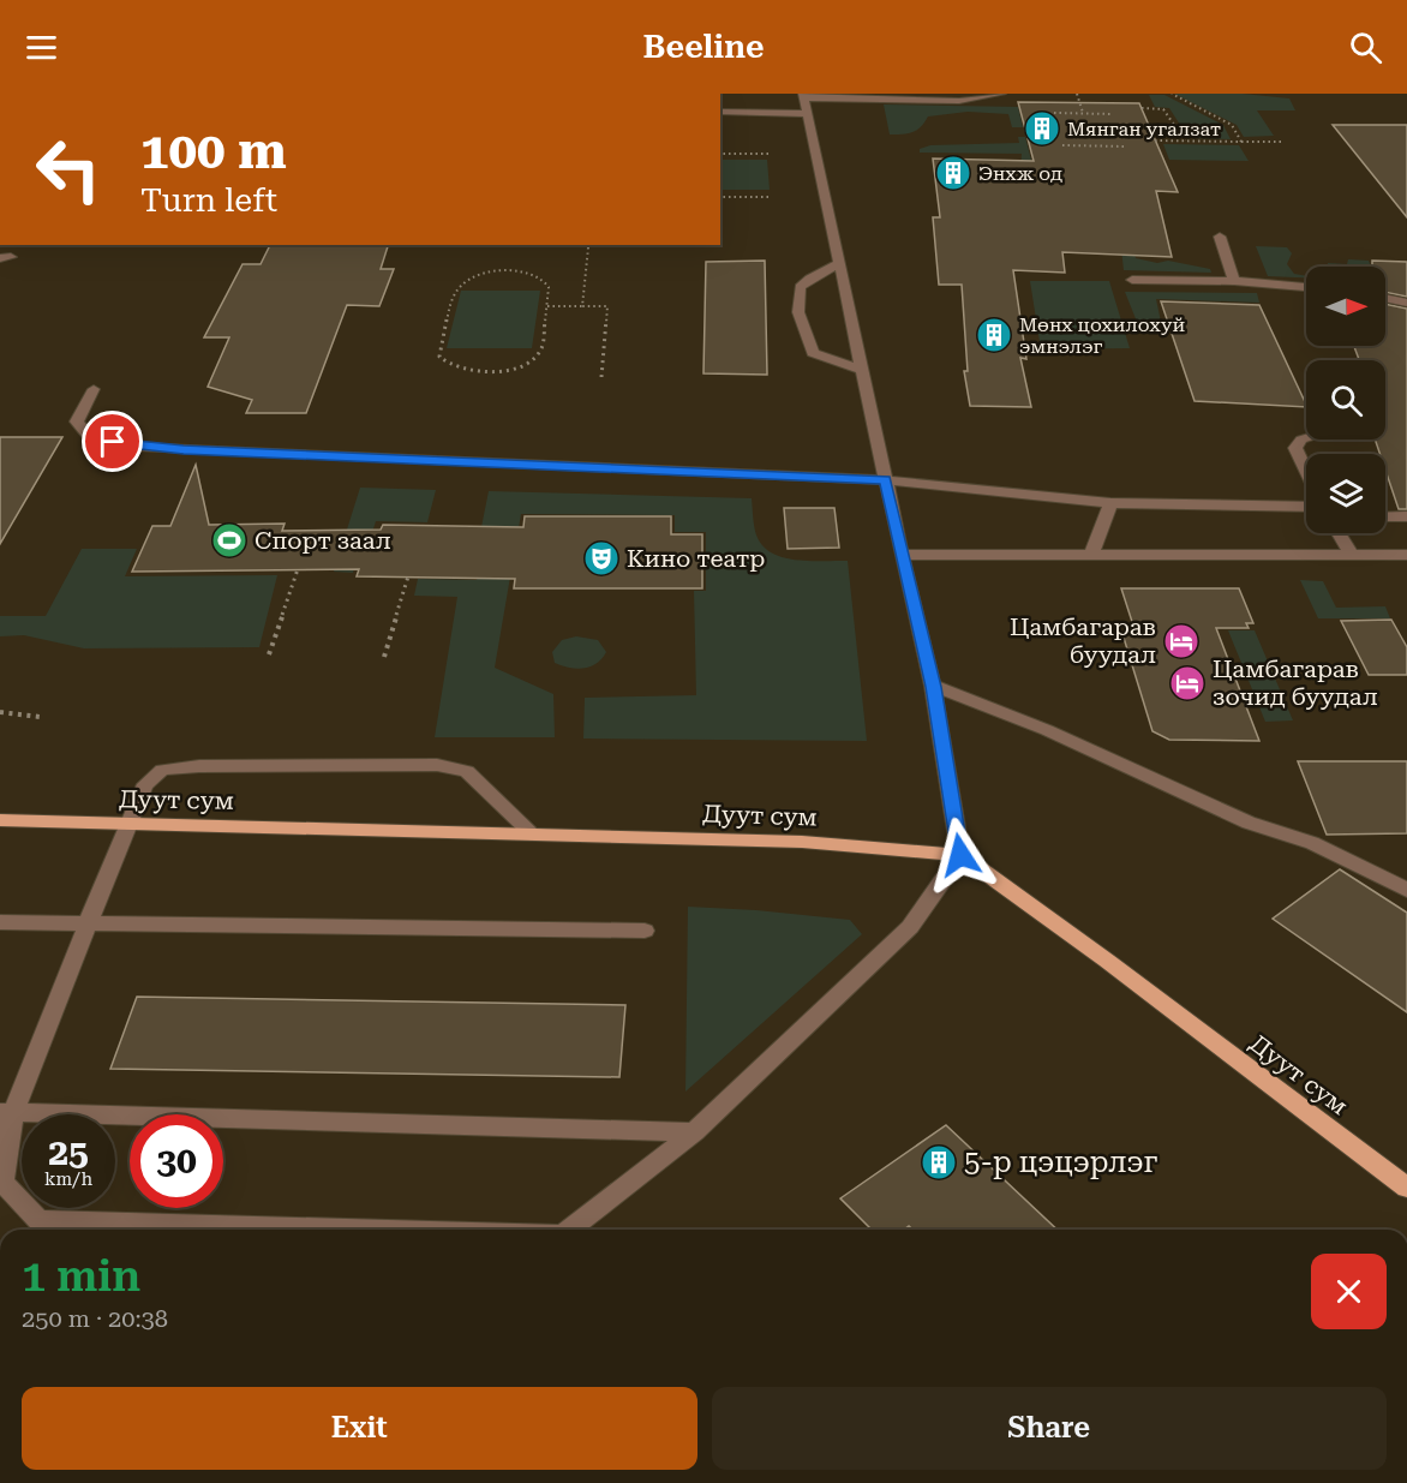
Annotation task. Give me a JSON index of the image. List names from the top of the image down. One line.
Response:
{"streets":{"main road":["Дуут сум"]},"places":{"building":["Мянган угалзат","Энхж од","Мөнх цохилохуй эмнэлэг","5-р цэцэрлэг"],"sports":["Спорт заал"],"theatre":["Кино театр"],"hotel":["Цамбагарав буудал","Цамбагарав зочид буудал"]},"north":"right","page":{"header":"Beeline","turn":["100 m","Turn left"],"speed":"25 km/h","limit":"30","heading":["1 min","250 m · 20:38"],"buttons":["Exit","Share"]}}
